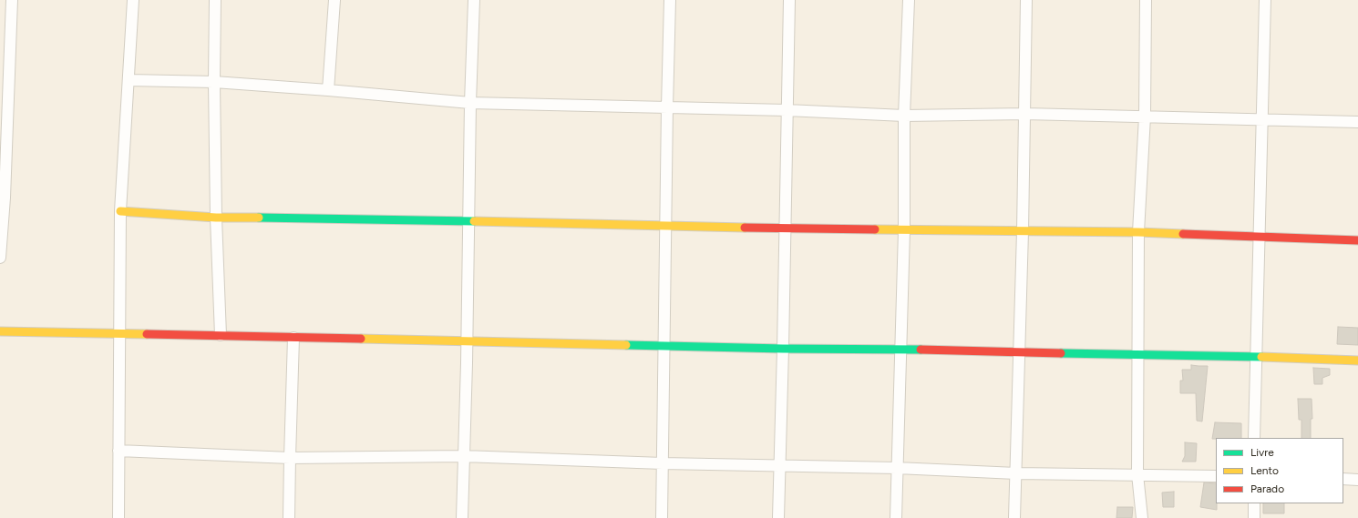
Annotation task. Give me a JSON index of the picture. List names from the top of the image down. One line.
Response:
{"legend":["Livre","Lento","Parado"]}
